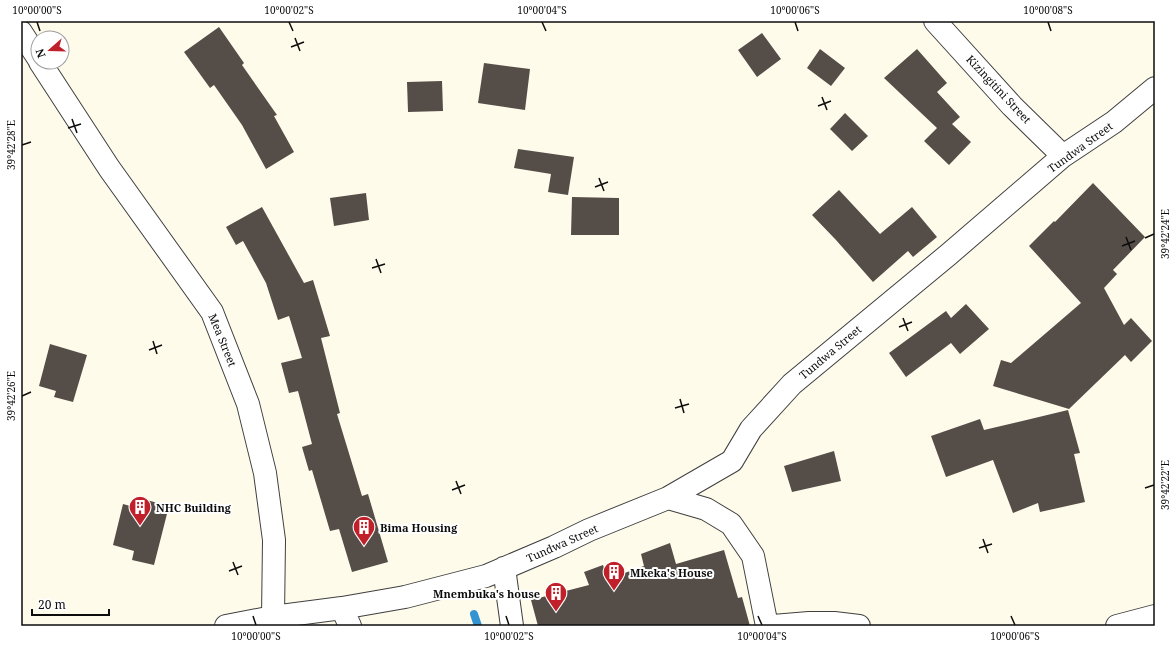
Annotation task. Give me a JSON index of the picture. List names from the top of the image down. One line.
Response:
{"streets":{"street":["Kizingitini Street","Tundwa Street","Mea Street"]},"crossings":[["Kizingitini Street","Tundwa Street"],["Tundwa Street","Mea Street"]],"places":{"building":["NHC Building","Bima Housing","Mkeka's House","Mnembuka's house"]},"scale_bar":"20 m","north":"left","coordinates":["10°00'00\"S","10°00'02\"S","10°00'04\"S","10°00'06\"S","10°00'08\"S","39°42'28\"E","39°42'24\"E","39°42'26\"E","39°42'22\"E"]}
